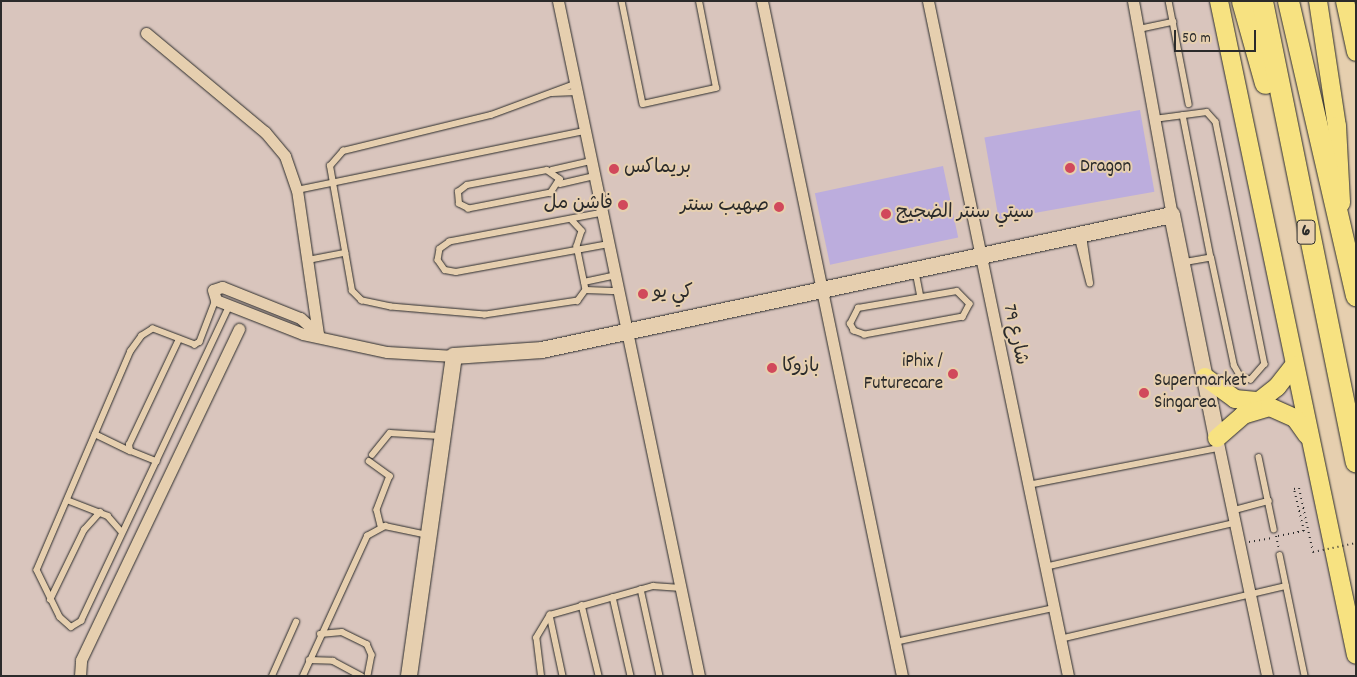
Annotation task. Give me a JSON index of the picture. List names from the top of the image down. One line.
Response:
{"streets":{"highway":["6"],"street":["شارع 79"]},"places":["Dragon","بريماكس","فاشن مل","صهيب سنتر","سيتي سنتر الضجيج","كي يو","بازوكا","iPhix / Futurecare","Supermarket Singarea"],"scale_bar":"50 m"}
